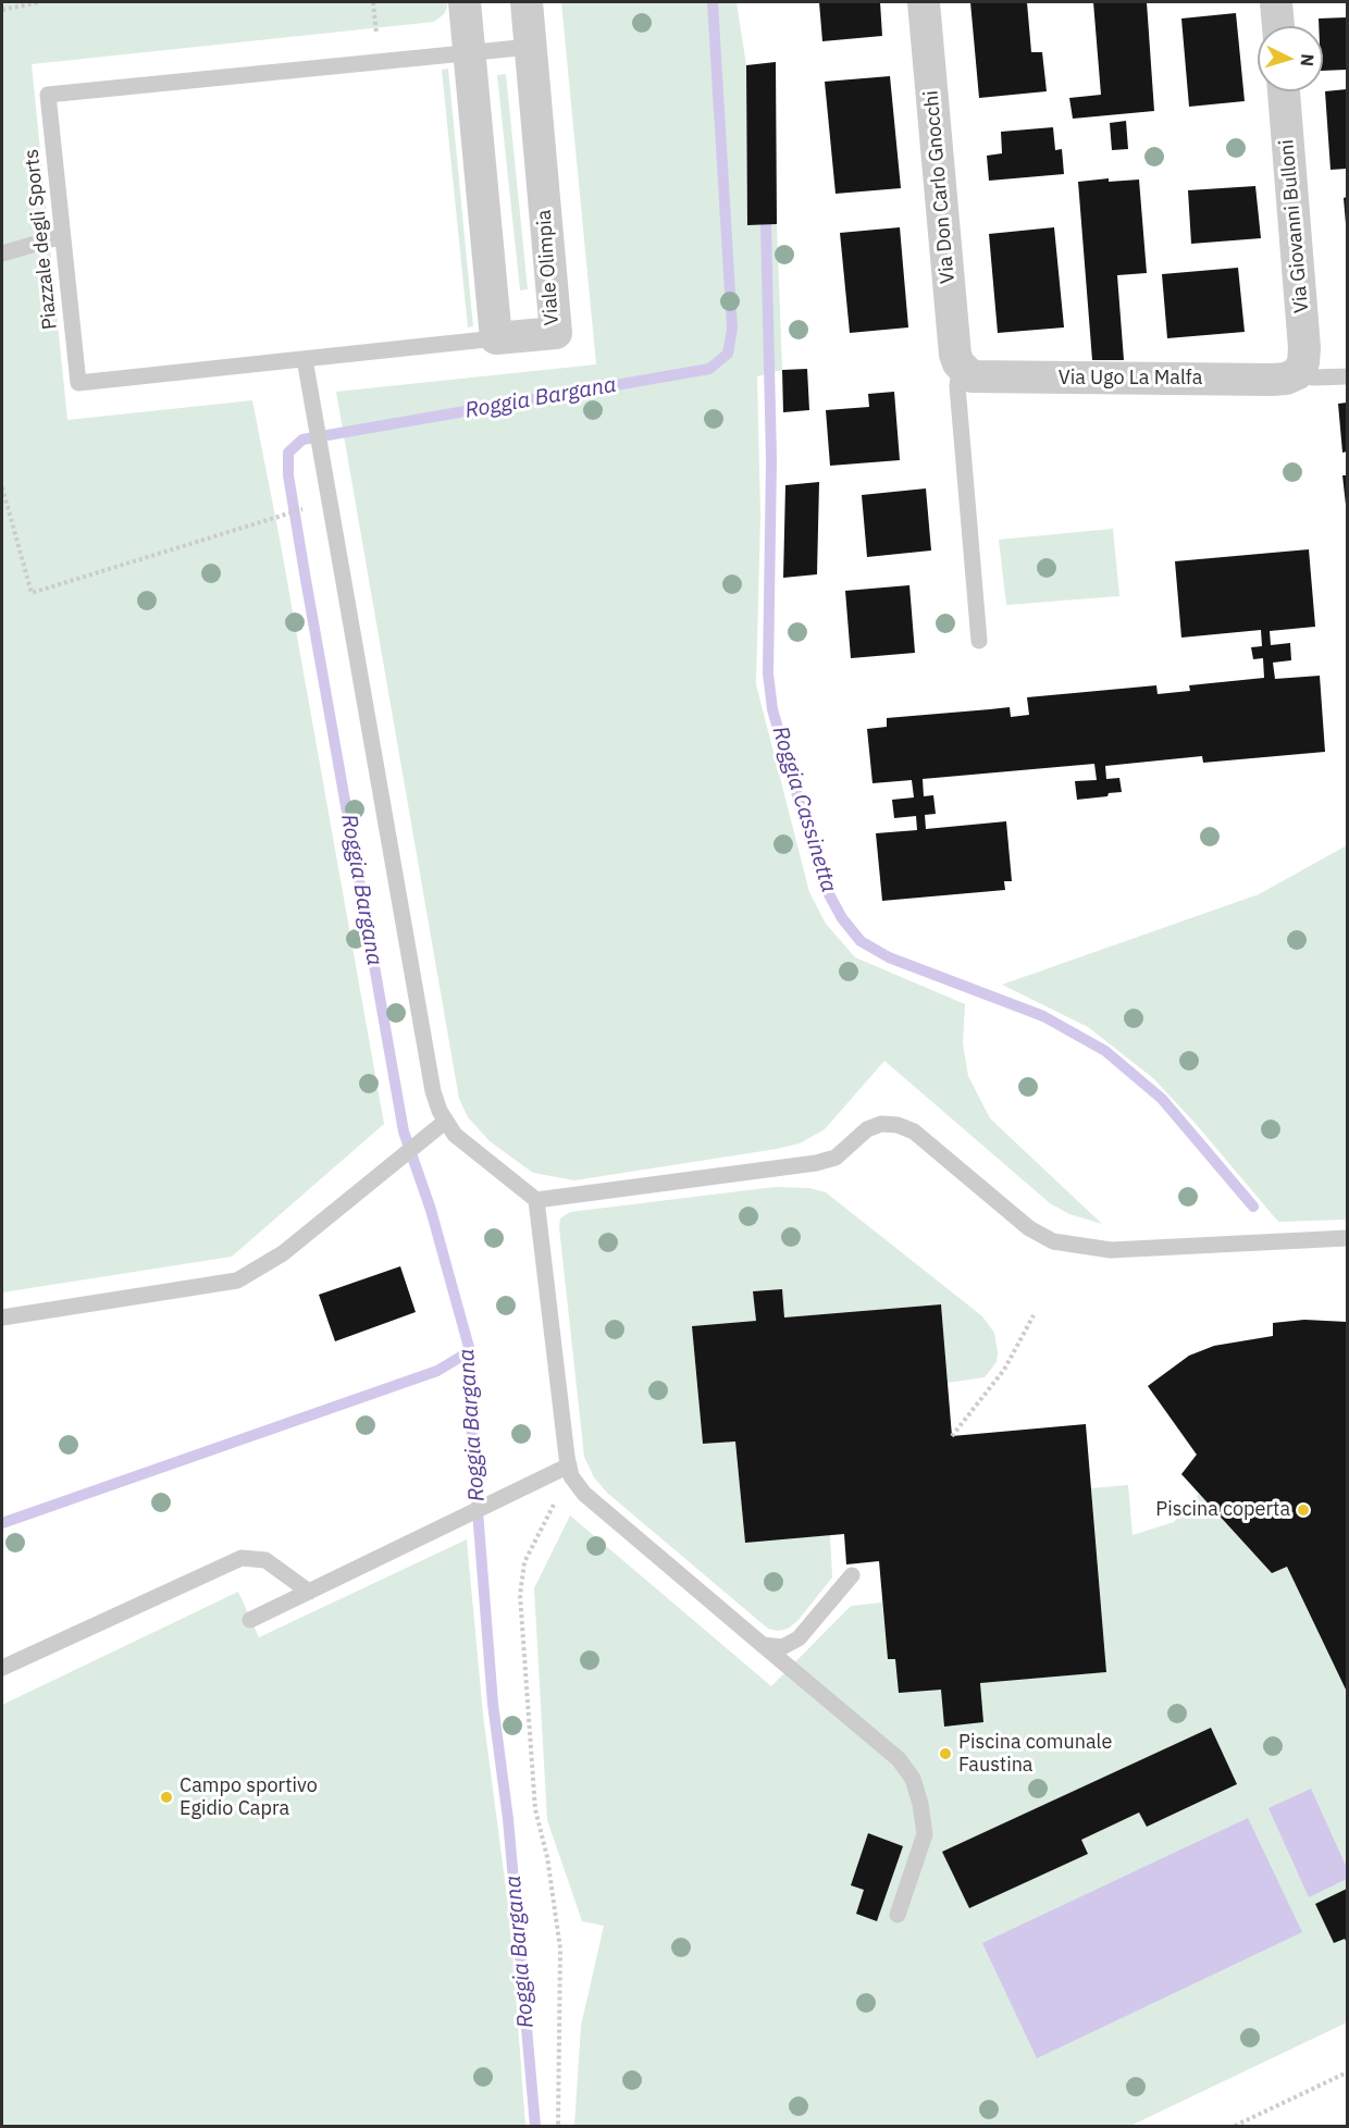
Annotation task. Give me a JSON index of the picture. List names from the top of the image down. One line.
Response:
{"streets":{"street":["Via Don Carlo Gnocchi","Via Giovanni Bulloni","Viale Olimpia","Via Ugo La Malfa"],"lane":["Piazzale degli Sports"]},"crossings":[["Via Don Carlo Gnocchi","Via Ugo La Malfa"],["Via Giovanni Bulloni","Via Ugo La Malfa"],["Piazzale degli Sports","Viale Olimpia"]],"water":["Roggia Bargana","Roggia Cassinetta"],"places":["Piscina coperta","Piscina comunale Faustina","Campo sportivo Egidio Capra"],"north":"right"}
